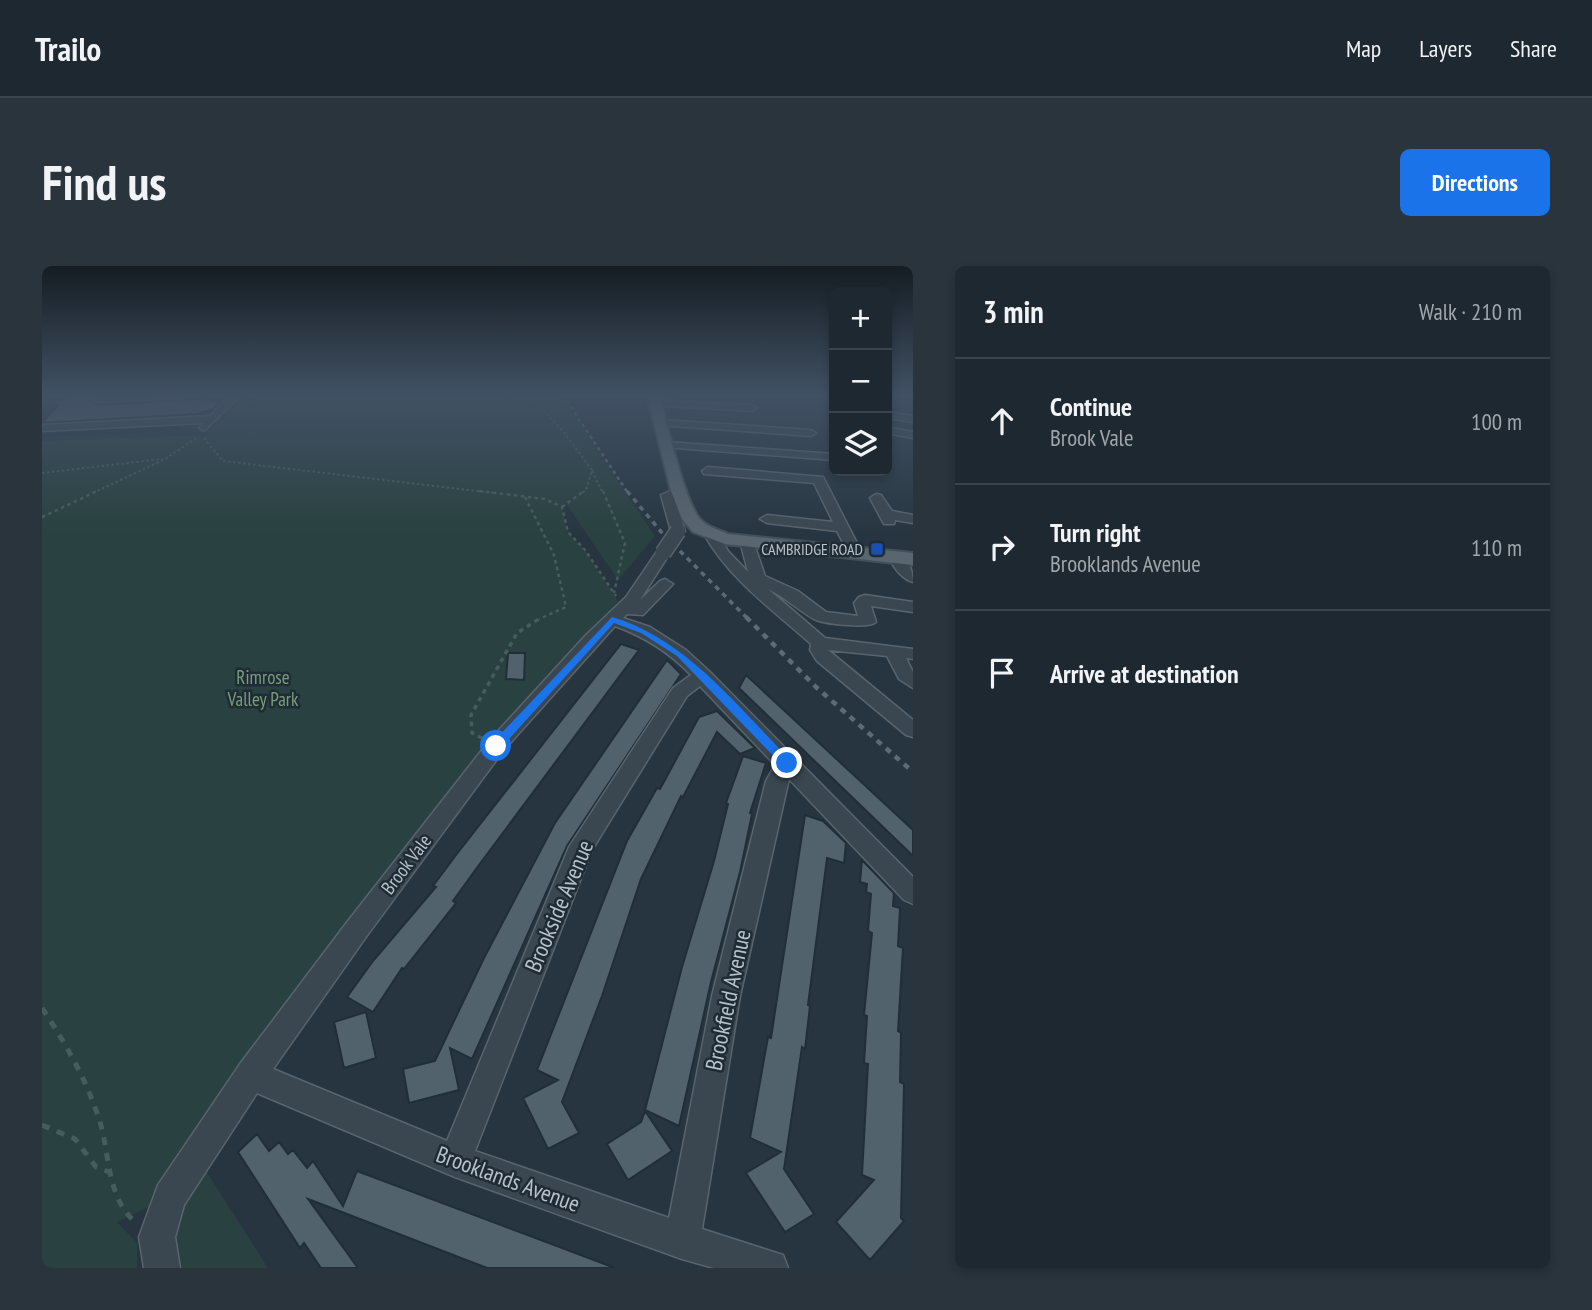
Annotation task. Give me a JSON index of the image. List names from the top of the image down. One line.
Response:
{"streets":{"street":["Brook Vale","Brookside Avenue","Brookfield Avenue","Brooklands Avenue"]},"crossings":[["Brook Vale","Brooklands Avenue"],["Brookside Avenue","Brooklands Avenue"],["Brookfield Avenue","Brooklands Avenue"]],"parks":["Rimrose Valley Park"],"places":{"transit":["CAMBRIDGE ROAD"]},"page":{"header":"Trailo","nav":["Map","Layers","Share"],"buttons":"Directions","title":"Find us","heading":["3 min","Walk · 210 m"],"map_buttons":["+","−"],"list":[["Continue","Brook Vale","100 m"],["Turn right","Brooklands Avenue","110 m"],"Arrive at destination"]}}
